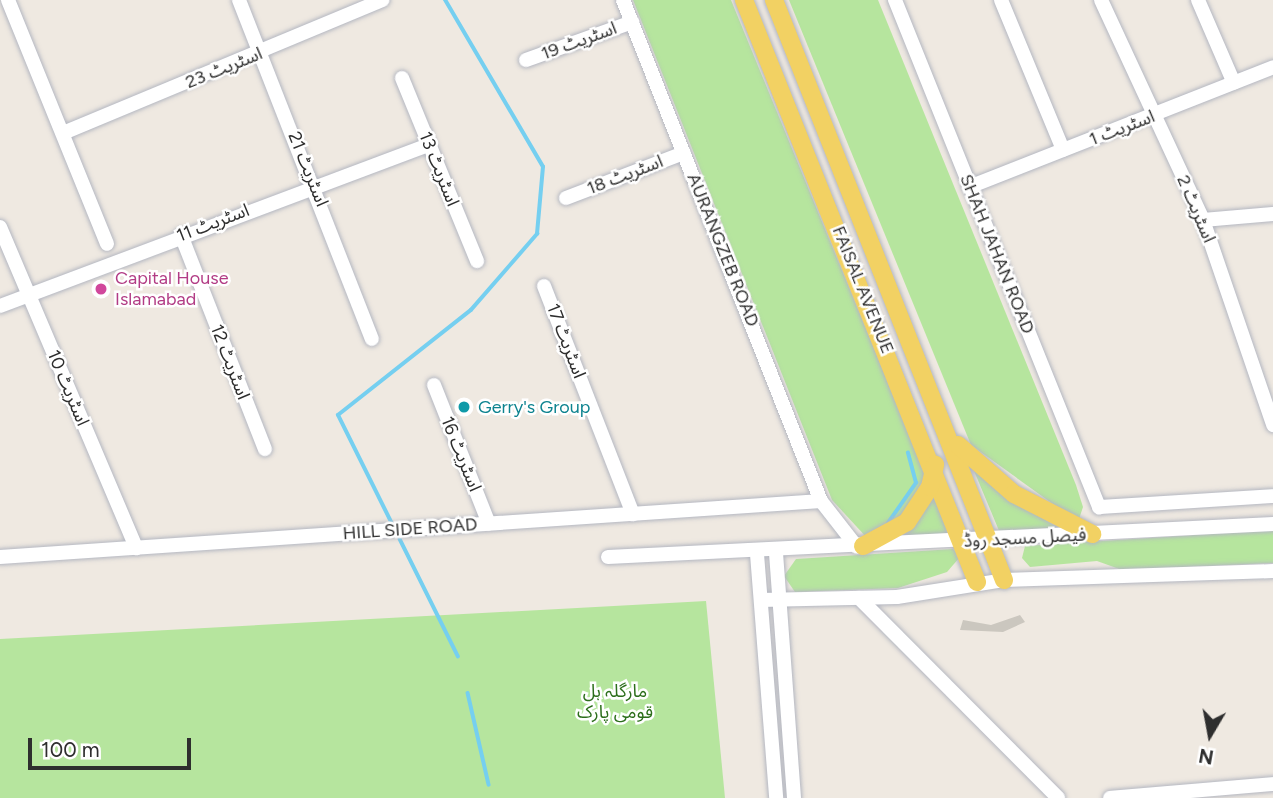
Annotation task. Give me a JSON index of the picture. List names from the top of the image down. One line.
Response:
{"streets":{"main road":["FAISAL AVENUE"],"street":["اسٹریٹ 19","اسٹریٹ 23","اسٹریٹ 1","اسٹریٹ 21","اسٹریٹ 13","اسٹریٹ 18","اسٹریٹ 2","اسٹریٹ 11","AURANGZEB ROAD","SHAH JAHAN ROAD","اسٹریٹ 17","اسٹریٹ 12","اسٹریٹ 10","اسٹریٹ 16","HILL SIDE ROAD","فیصل مسجد روڈ"]},"crossings":[["اسٹریٹ 19","AURANGZEB ROAD"],["اسٹریٹ 23","اسٹریٹ 21"],["اسٹریٹ 1","اسٹریٹ 2"],["اسٹریٹ 1","SHAH JAHAN ROAD"],["اسٹریٹ 21","اسٹریٹ 11"],["اسٹریٹ 13","اسٹریٹ 11"],["اسٹریٹ 18","AURANGZEB ROAD"],["اسٹریٹ 11","اسٹریٹ 12"],["اسٹریٹ 11","اسٹریٹ 10"],["AURANGZEB ROAD","HILL SIDE ROAD"],["AURANGZEB ROAD","فیصل مسجد روڈ"],["FAISAL AVENUE","فیصل مسجد روڈ"],["اسٹریٹ 17","HILL SIDE ROAD"],["اسٹریٹ 10","HILL SIDE ROAD"],["اسٹریٹ 16","HILL SIDE ROAD"]],"parks":["مارگلہ ہل قومی پارک"],"places":["Capital House Islamabad","Gerry's Group"],"scale_bar":"100 m","north":"bottom"}
